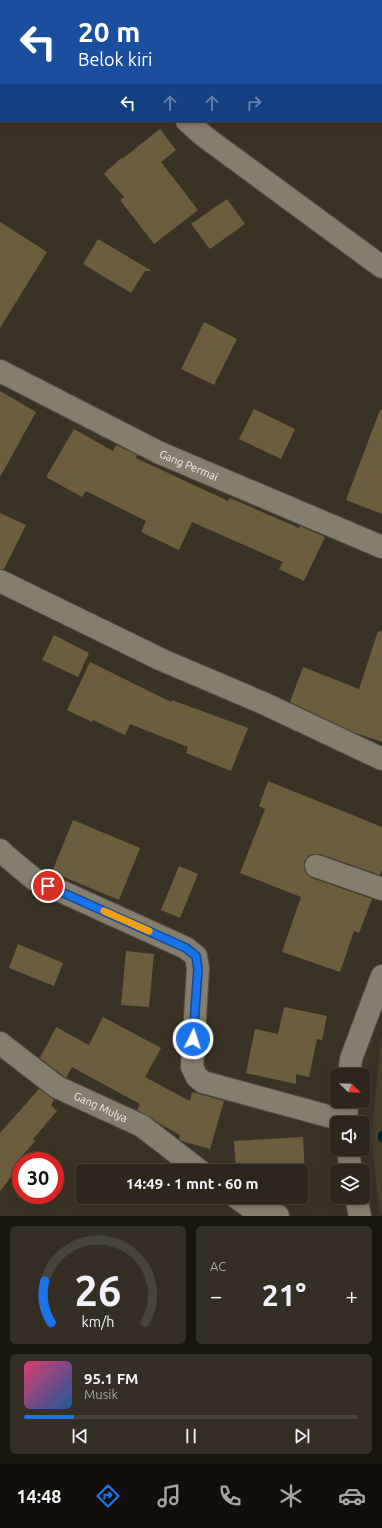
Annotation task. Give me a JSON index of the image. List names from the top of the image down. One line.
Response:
{"streets":{"street":["Gang Permai","Gang Mulya"]},"north":"bottom right","page":{"turn":["20 m","Belok kiri"],"limit":"30","trip":"14:49 · 1 mnt · 60 m","tile":"AC","heat":["−","21°","+"],"song":["95.1 FM","Musik"],"tabs":"14:48","gauge":["26","km/h"]}}
